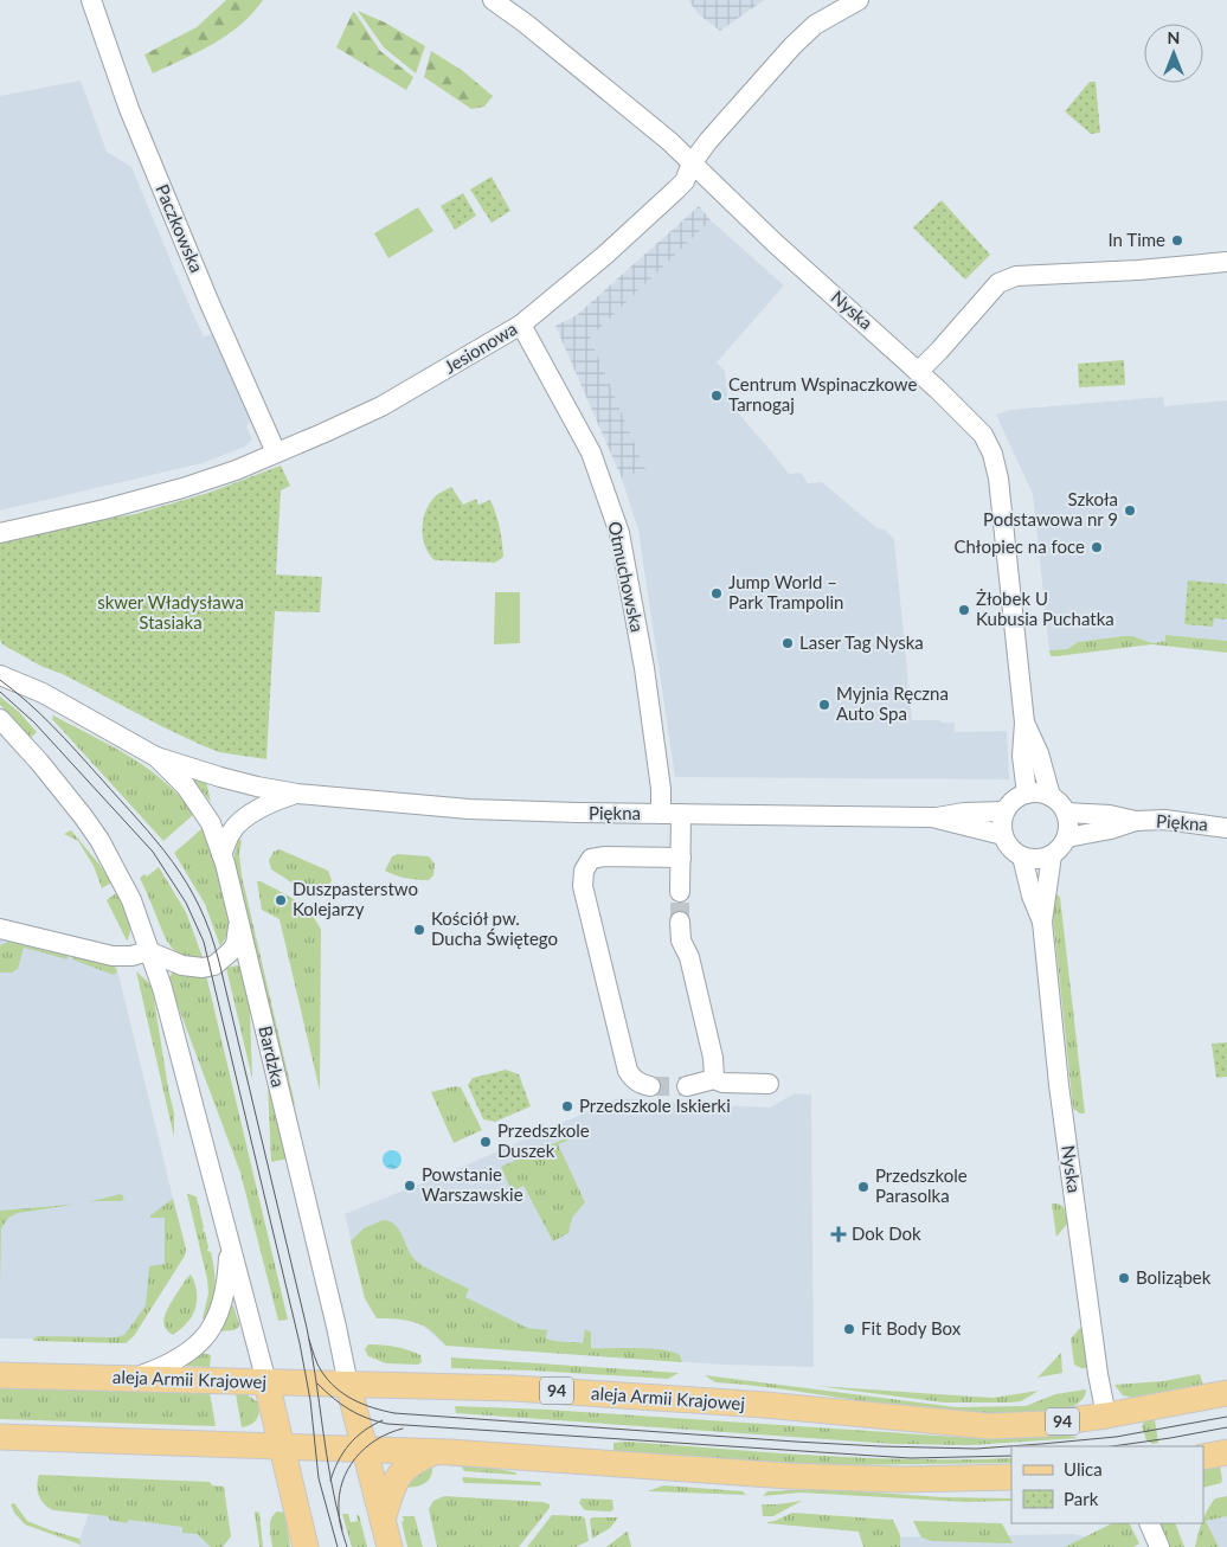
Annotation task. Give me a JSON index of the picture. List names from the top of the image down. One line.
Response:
{"streets":{"main road":["Bardzka","aleja Armii Krajowej","94"],"street":["Paczkowska","Nyska","Jesionowa","Otmuchowska","Piękna"]},"crossings":[["Paczkowska","Jesionowa"],["Nyska","Jesionowa"],["Nyska","Piękna"],["Nyska","aleja Armii Krajowej"],["Jesionowa","Otmuchowska"],["Otmuchowska","Piękna"],["Piękna","Bardzka"],["Bardzka","aleja Armii Krajowej"]],"parks":["skwer Władysława Stasiaka"],"places":{"other":["In Time","Centrum Wspinaczkowe Tarnogaj","Szkoła Podstawowa nr 9","Chłopiec na foce","Jump World – Park Trampolin","Żłobek U Kubusia Puchatka","Laser Tag Nyska","Myjnia Ręczna Auto Spa","Duszpasterstwo Kolejarzy","Kościół pw. Ducha Świętego","Przedszkole Iskierki","Przedszkole Duszek","Powstanie Warszawskie","Przedszkole Parasolka","Boliząbek","Fit Body Box"],"health":["Dok Dok"]},"legend":["Ulica","Park"],"north":"top"}
